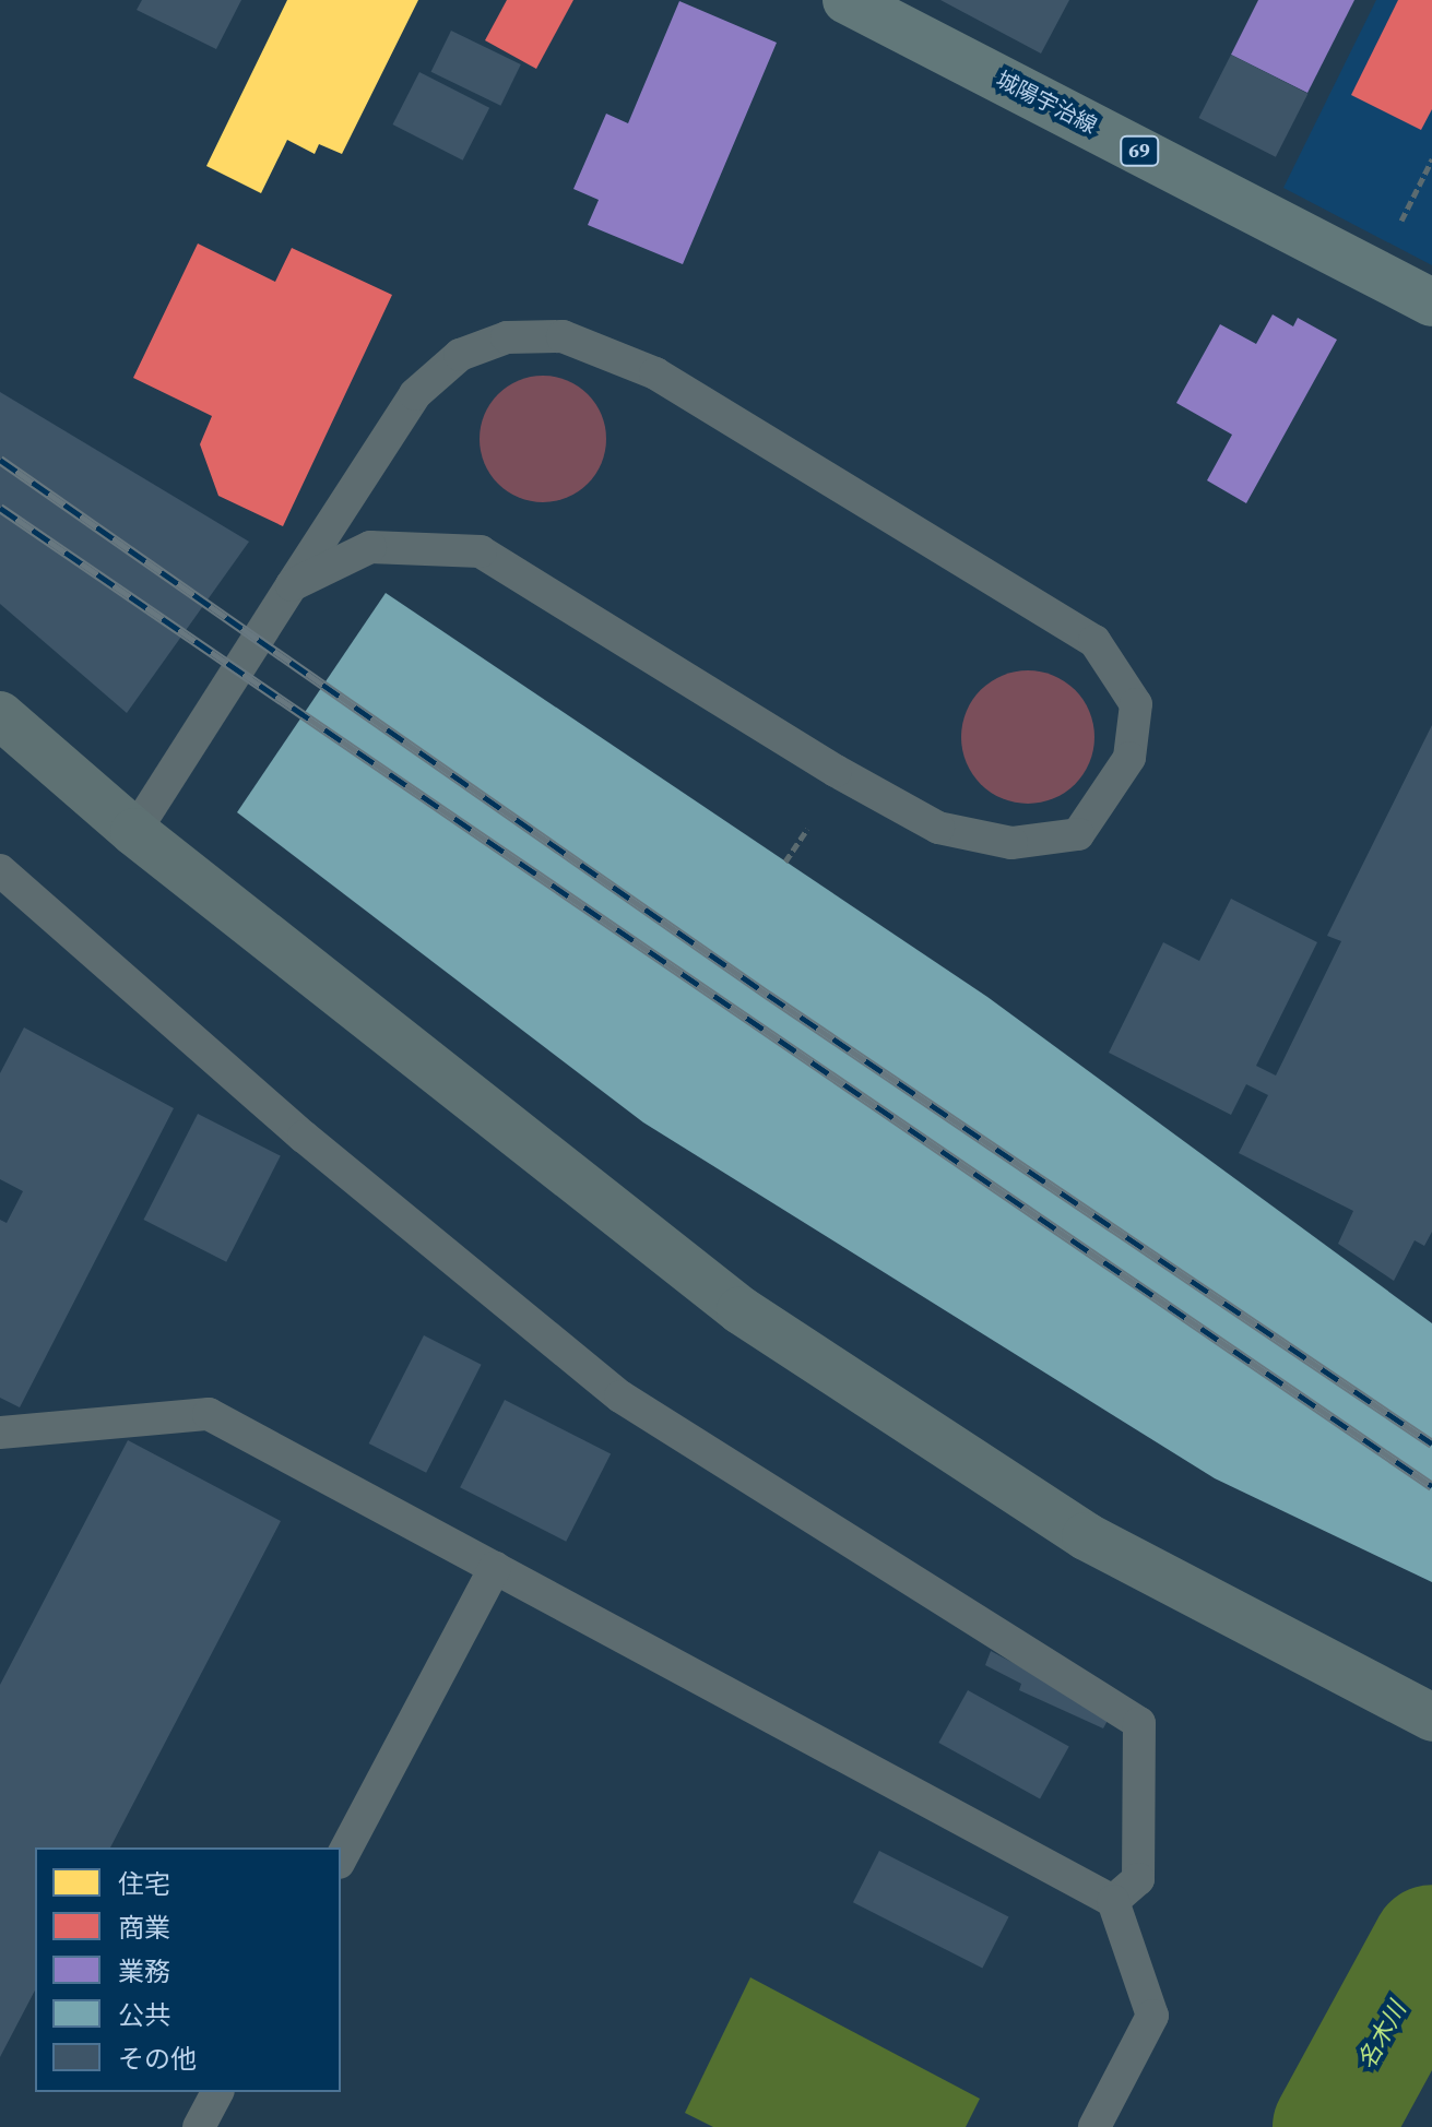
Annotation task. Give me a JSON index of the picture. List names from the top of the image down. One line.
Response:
{"streets":{"main road":["城陽宇治線","69"]},"water":["名木川"],"legend":["住宅","商業","業務","公共","その他"]}
